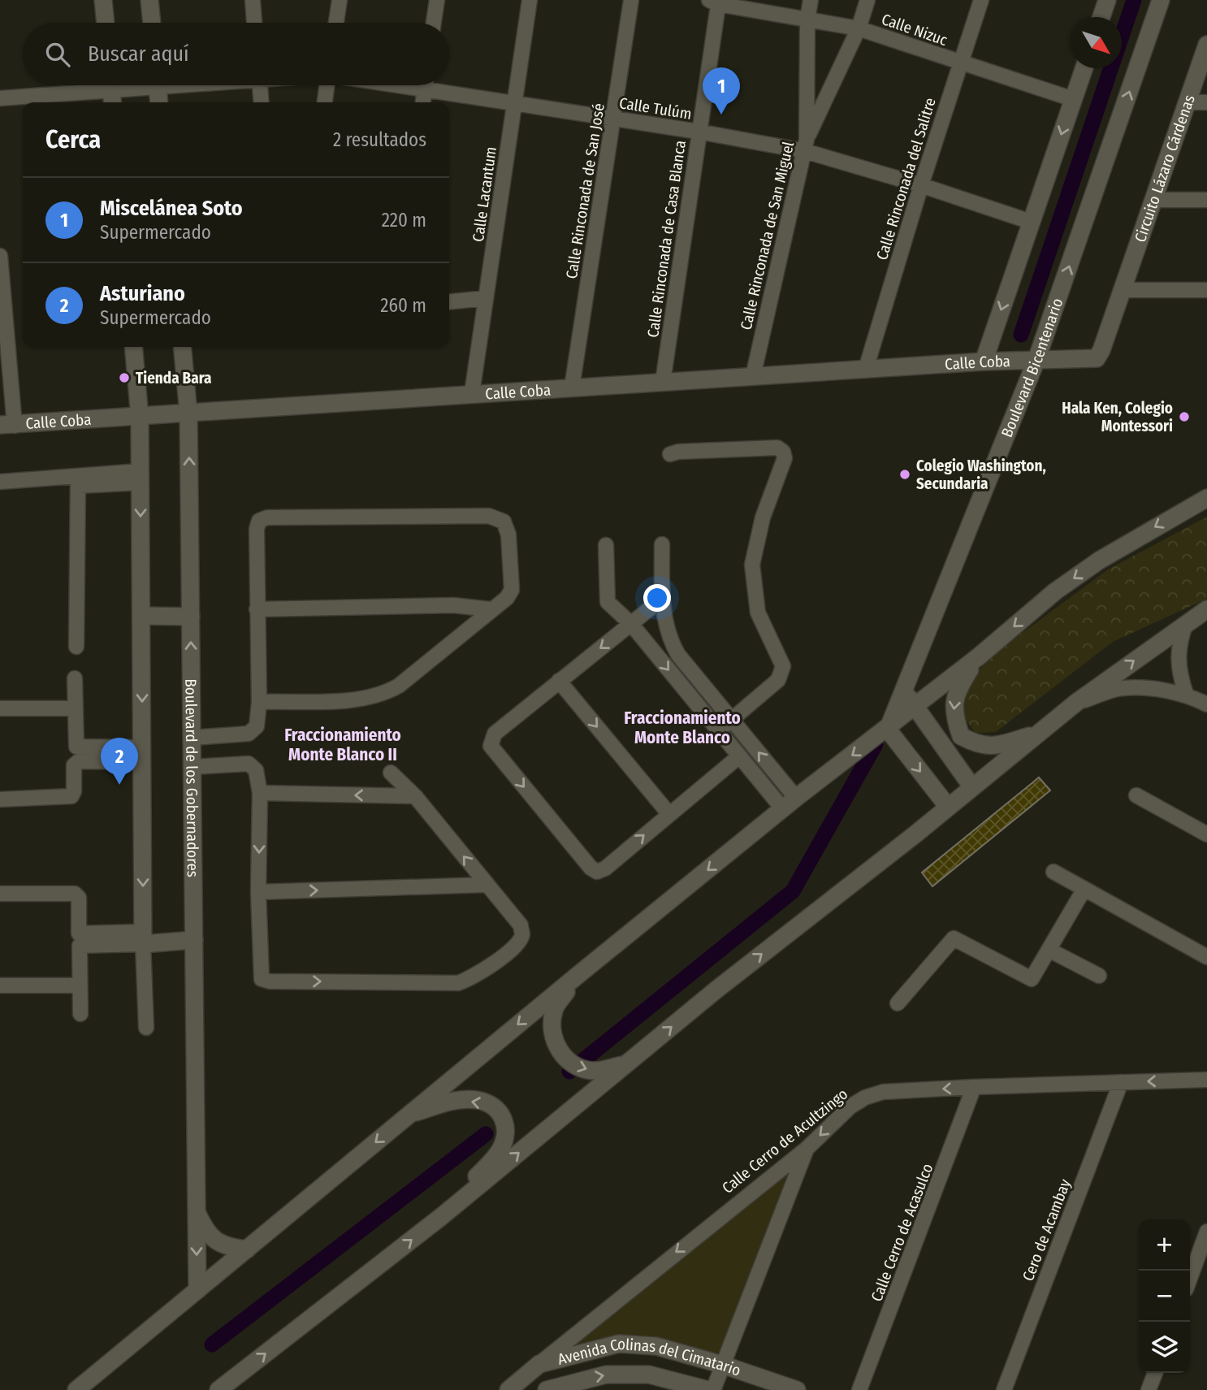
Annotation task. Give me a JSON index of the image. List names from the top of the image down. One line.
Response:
{"streets":{"main road":["Circuito Lázaro Cárdenas","Calle Coba","Boulevard Bicentenario","Boulevard de los Gobernadores","Avenida Colinas del Cimatario"],"street":["Calle Nizuc","Calle Tulúm","Calle Rinconada del Salitre","Calle Rinconada de San José","Calle Lacantum","Calle Rinconada de San Miguel","Calle Rinconada de Casa Blanca","Calle Cerro de Acultzingo","Cero de Acambay","Calle Cerro de Acasulco"]},"crossings":[["Calle Nizuc","Calle Rinconada del Salitre"],["Calle Nizuc","Calle Rinconada de San Miguel"],["Calle Nizuc","Calle Rinconada de Casa Blanca"],["Calle Tulúm","Calle Rinconada del Salitre"],["Calle Tulúm","Calle Rinconada de San José"],["Calle Tulúm","Calle Lacantum"],["Calle Tulúm","Calle Rinconada de San Miguel"],["Calle Tulúm","Calle Rinconada de Casa Blanca"],["Circuito Lázaro Cárdenas","Calle Coba"],["Circuito Lázaro Cárdenas","Boulevard Bicentenario"],["Calle Rinconada del Salitre","Calle Coba"],["Calle Rinconada de San José","Calle Coba"],["Calle Lacantum","Calle Coba"],["Calle Rinconada de San Miguel","Calle Coba"],["Calle Rinconada de Casa Blanca","Calle Coba"],["Calle Coba","Boulevard Bicentenario"],["Calle Coba","Boulevard de los Gobernadores"],["Calle Cerro de Acultzingo","Cero de Acambay"],["Calle Cerro de Acultzingo","Calle Cerro de Acasulco"],["Calle Cerro de Acultzingo","Avenida Colinas del Cimatario"]],"one_way":["Calle Cerro de Acultzingo"],"districts":["Fraccionamiento Monte Blanco","Fraccionamiento Monte Blanco II"],"places":["Tienda Bara","Hala Ken, Colegio Montessori","Colegio Washington, Secundaria"],"north":"bottom right","page":{"search":"Buscar aquí","pins":["1","2"],"heading":["Cerca","2 resultados"],"list":[{"mark":"1","name":"Miscelánea Soto","note":"Supermercado","value":"220 m"},{"mark":"2","name":"Asturiano","note":"Supermercado","value":"260 m"}],"map_buttons":["+","−"]}}
